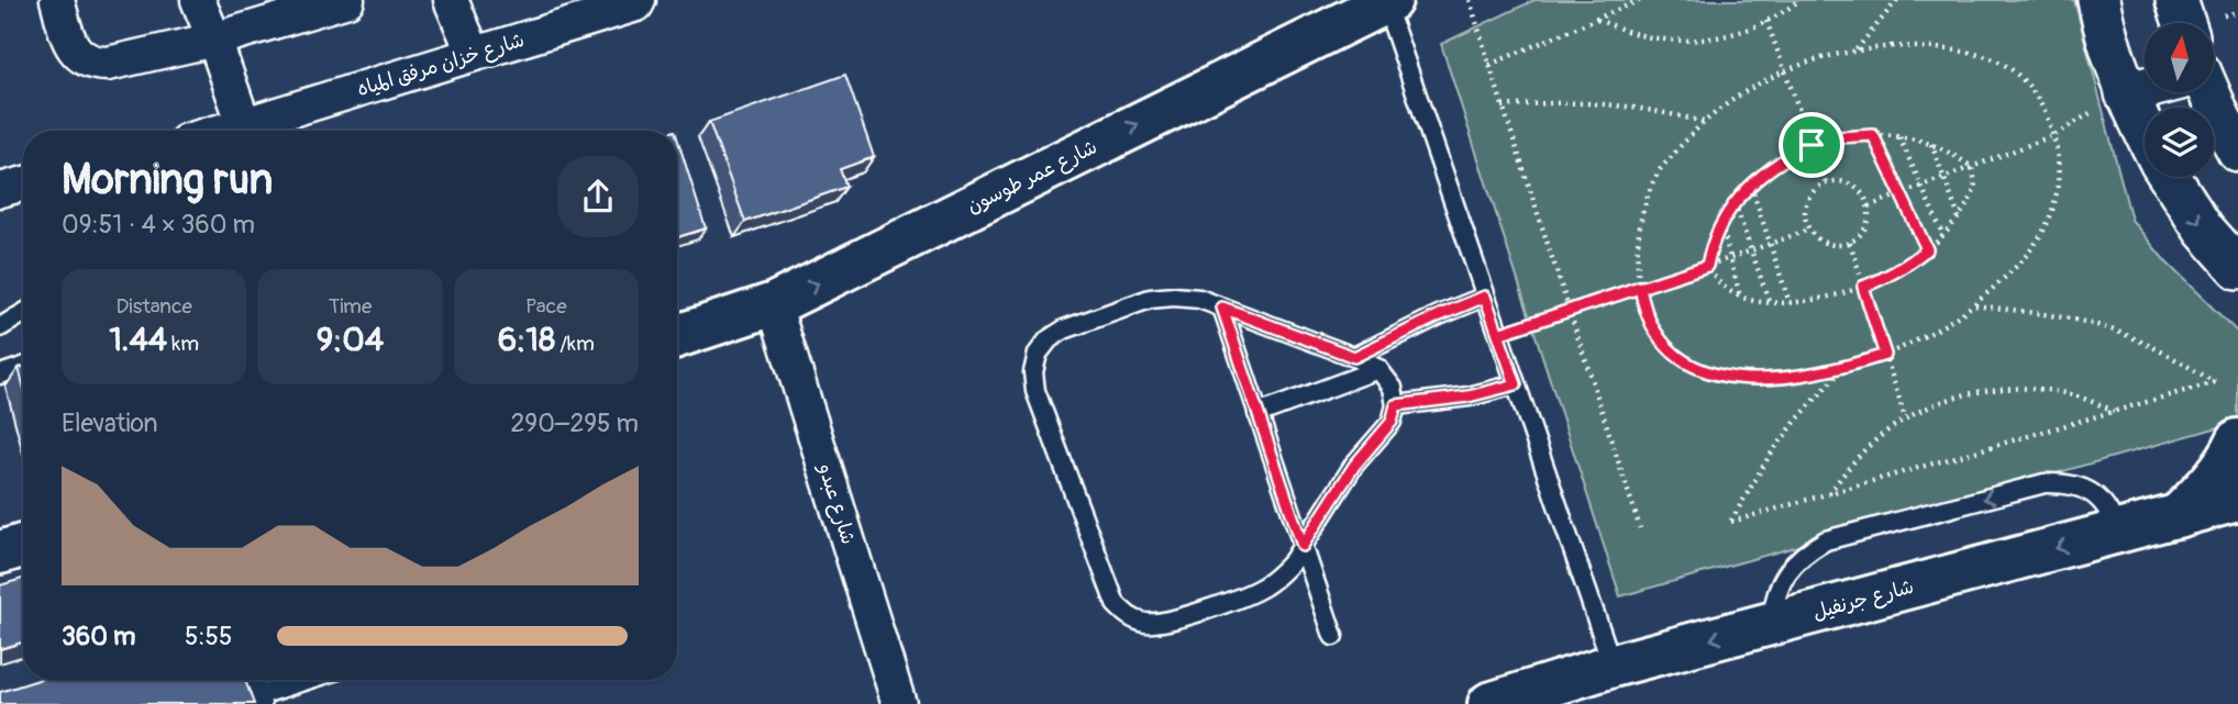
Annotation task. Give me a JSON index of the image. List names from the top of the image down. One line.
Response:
{"streets":{"main road":["شارع عمر طوسون","شارع جرنفيل"],"street":["شارع خزان مرفق المياه","شارع عبدو"]},"crossings":[["شارع عمر طوسون","شارع عبدو"]],"one_way":["شارع عمر طوسون","شارع جرنفيل"],"north":"top","page":{"heading":["Morning run","09:51 · 4 × 360 m"],"stats":[["Distance","1.44 km"],["Time","9:04"],["Pace","6:18 /km"]],"chart":["Elevation","290–295 m"],"list":[{"name":"360 m","note":"5:55"}]}}
